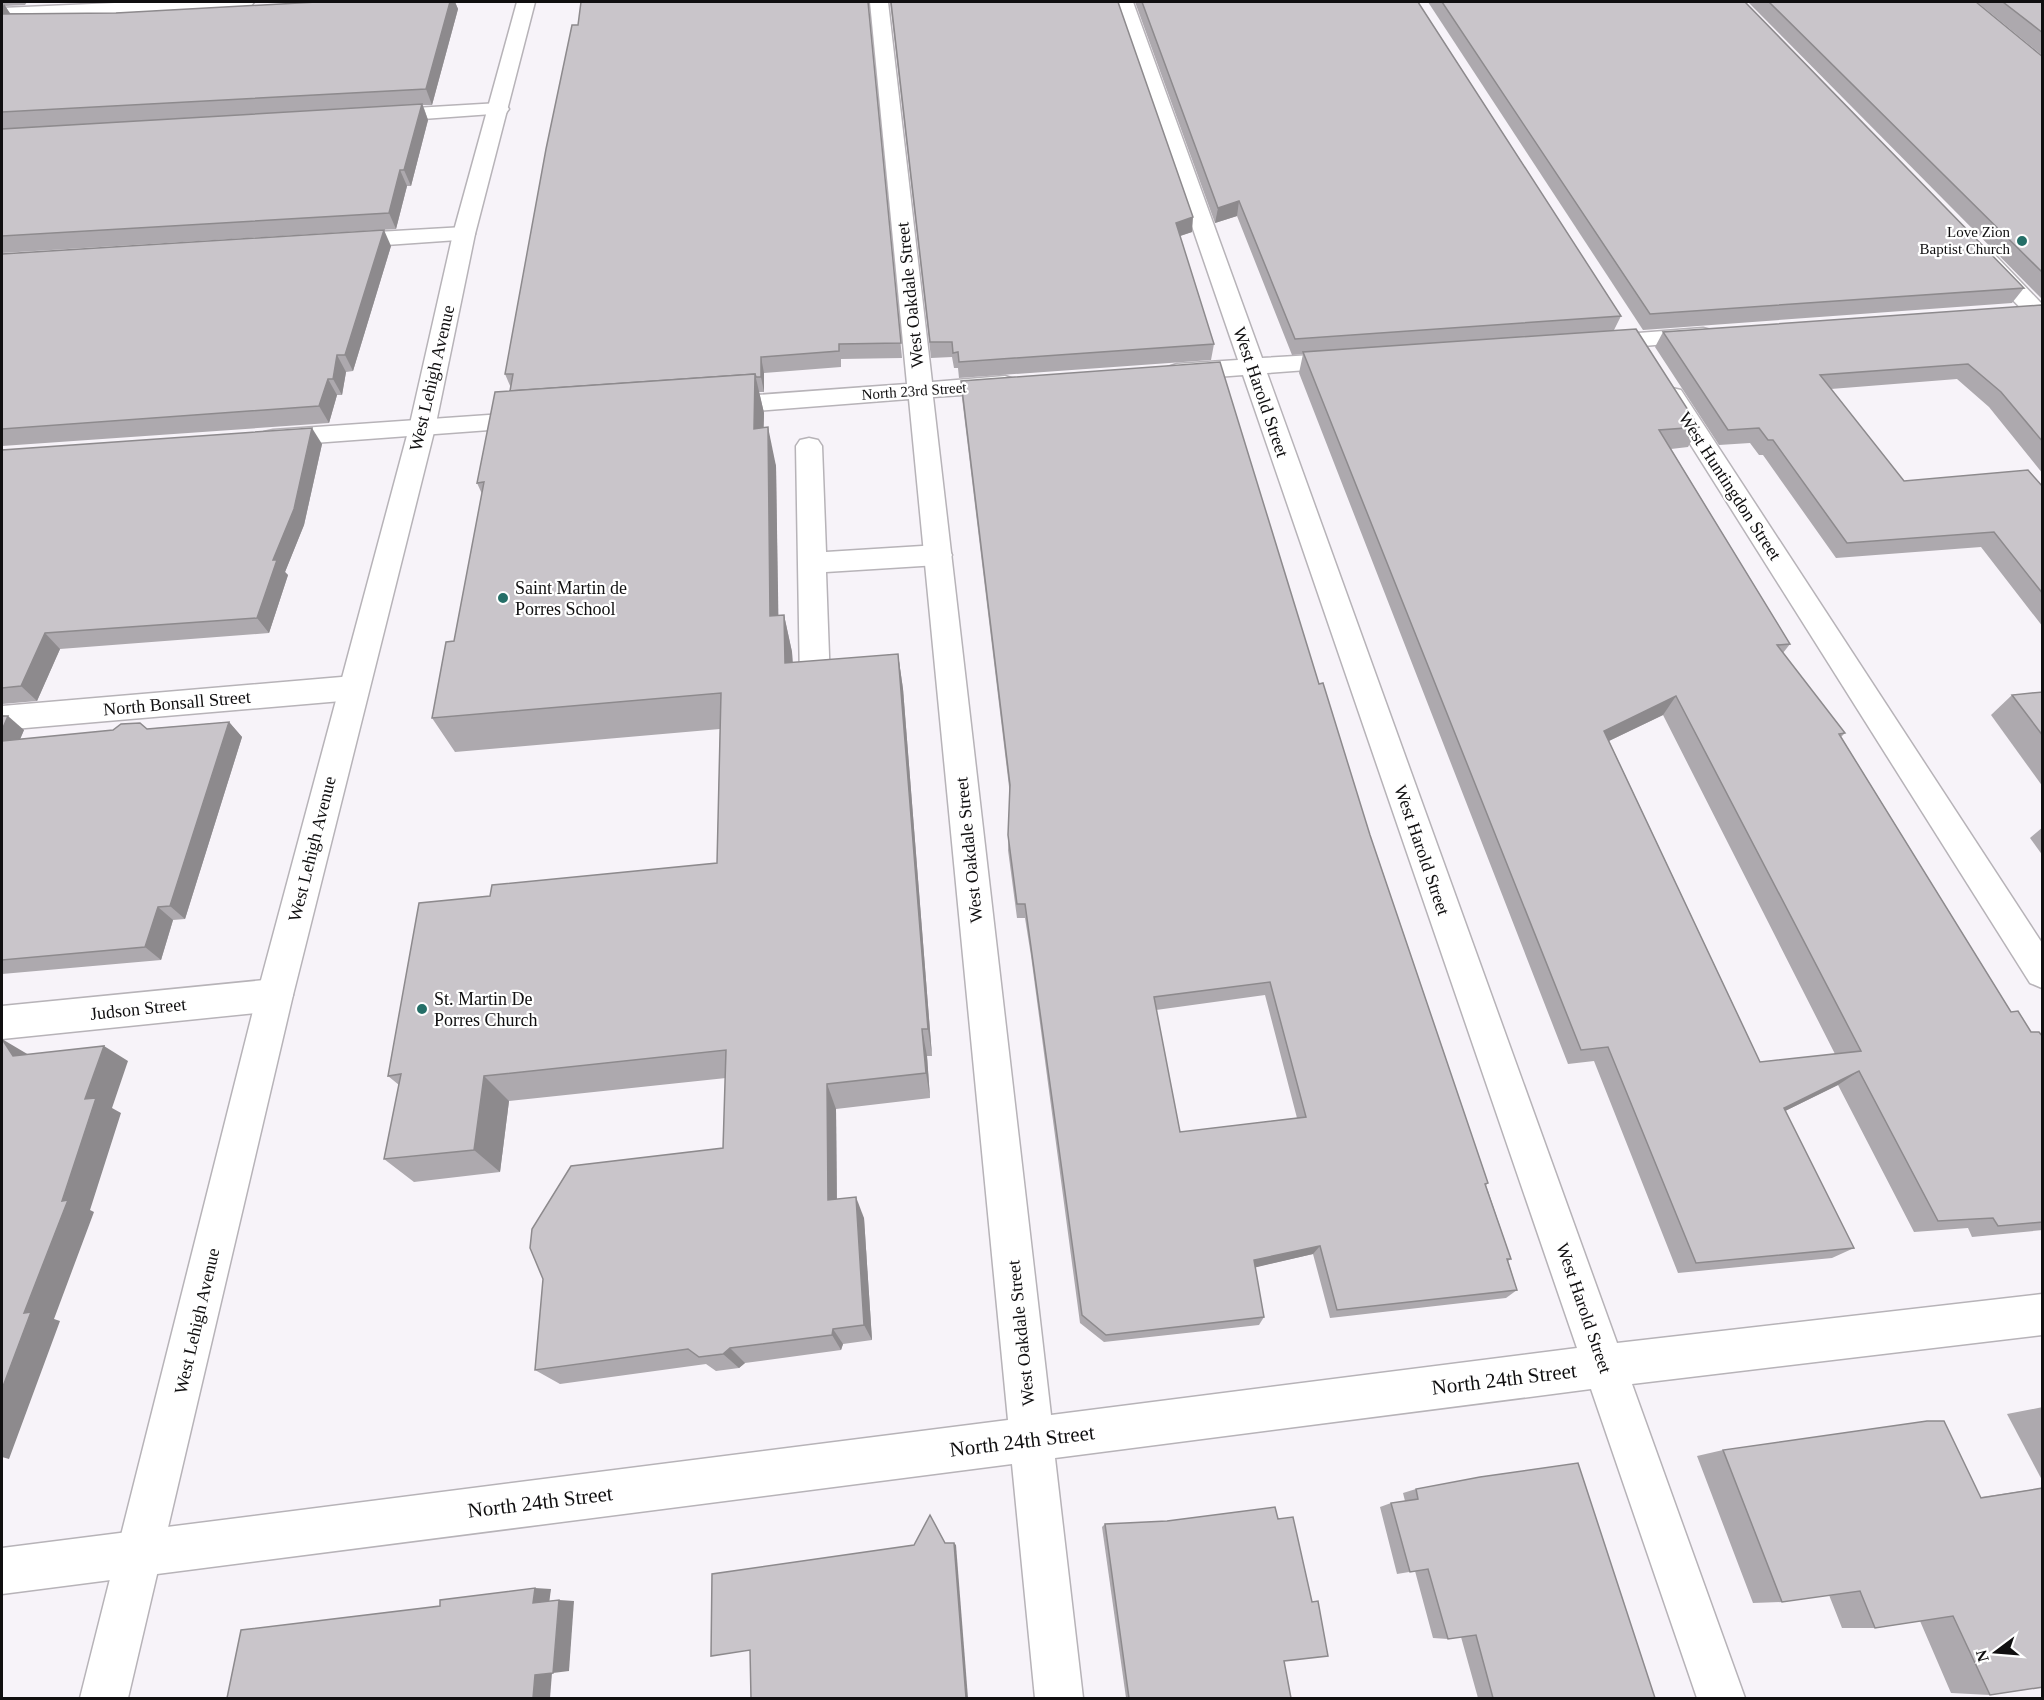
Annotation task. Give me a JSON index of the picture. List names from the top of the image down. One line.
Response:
{"streets":{"street":["West Oakdale Street","West Lehigh Avenue","North 23rd Street","West Harold Street","West Huntingdon Street","North Bonsall Street","Judson Street","North 24th Street"]},"crossings":[["West Oakdale Street","North 23rd Street"],["West Oakdale Street","North 24th Street"],["West Lehigh Avenue","North Bonsall Street"],["West Lehigh Avenue","Judson Street"],["West Lehigh Avenue","North 24th Street"],["West Harold Street","North 24th Street"]],"places":["Love Zion Baptist Church","Saint Martin de Porres School","St. Martin De Porres Church"],"north":"left"}
